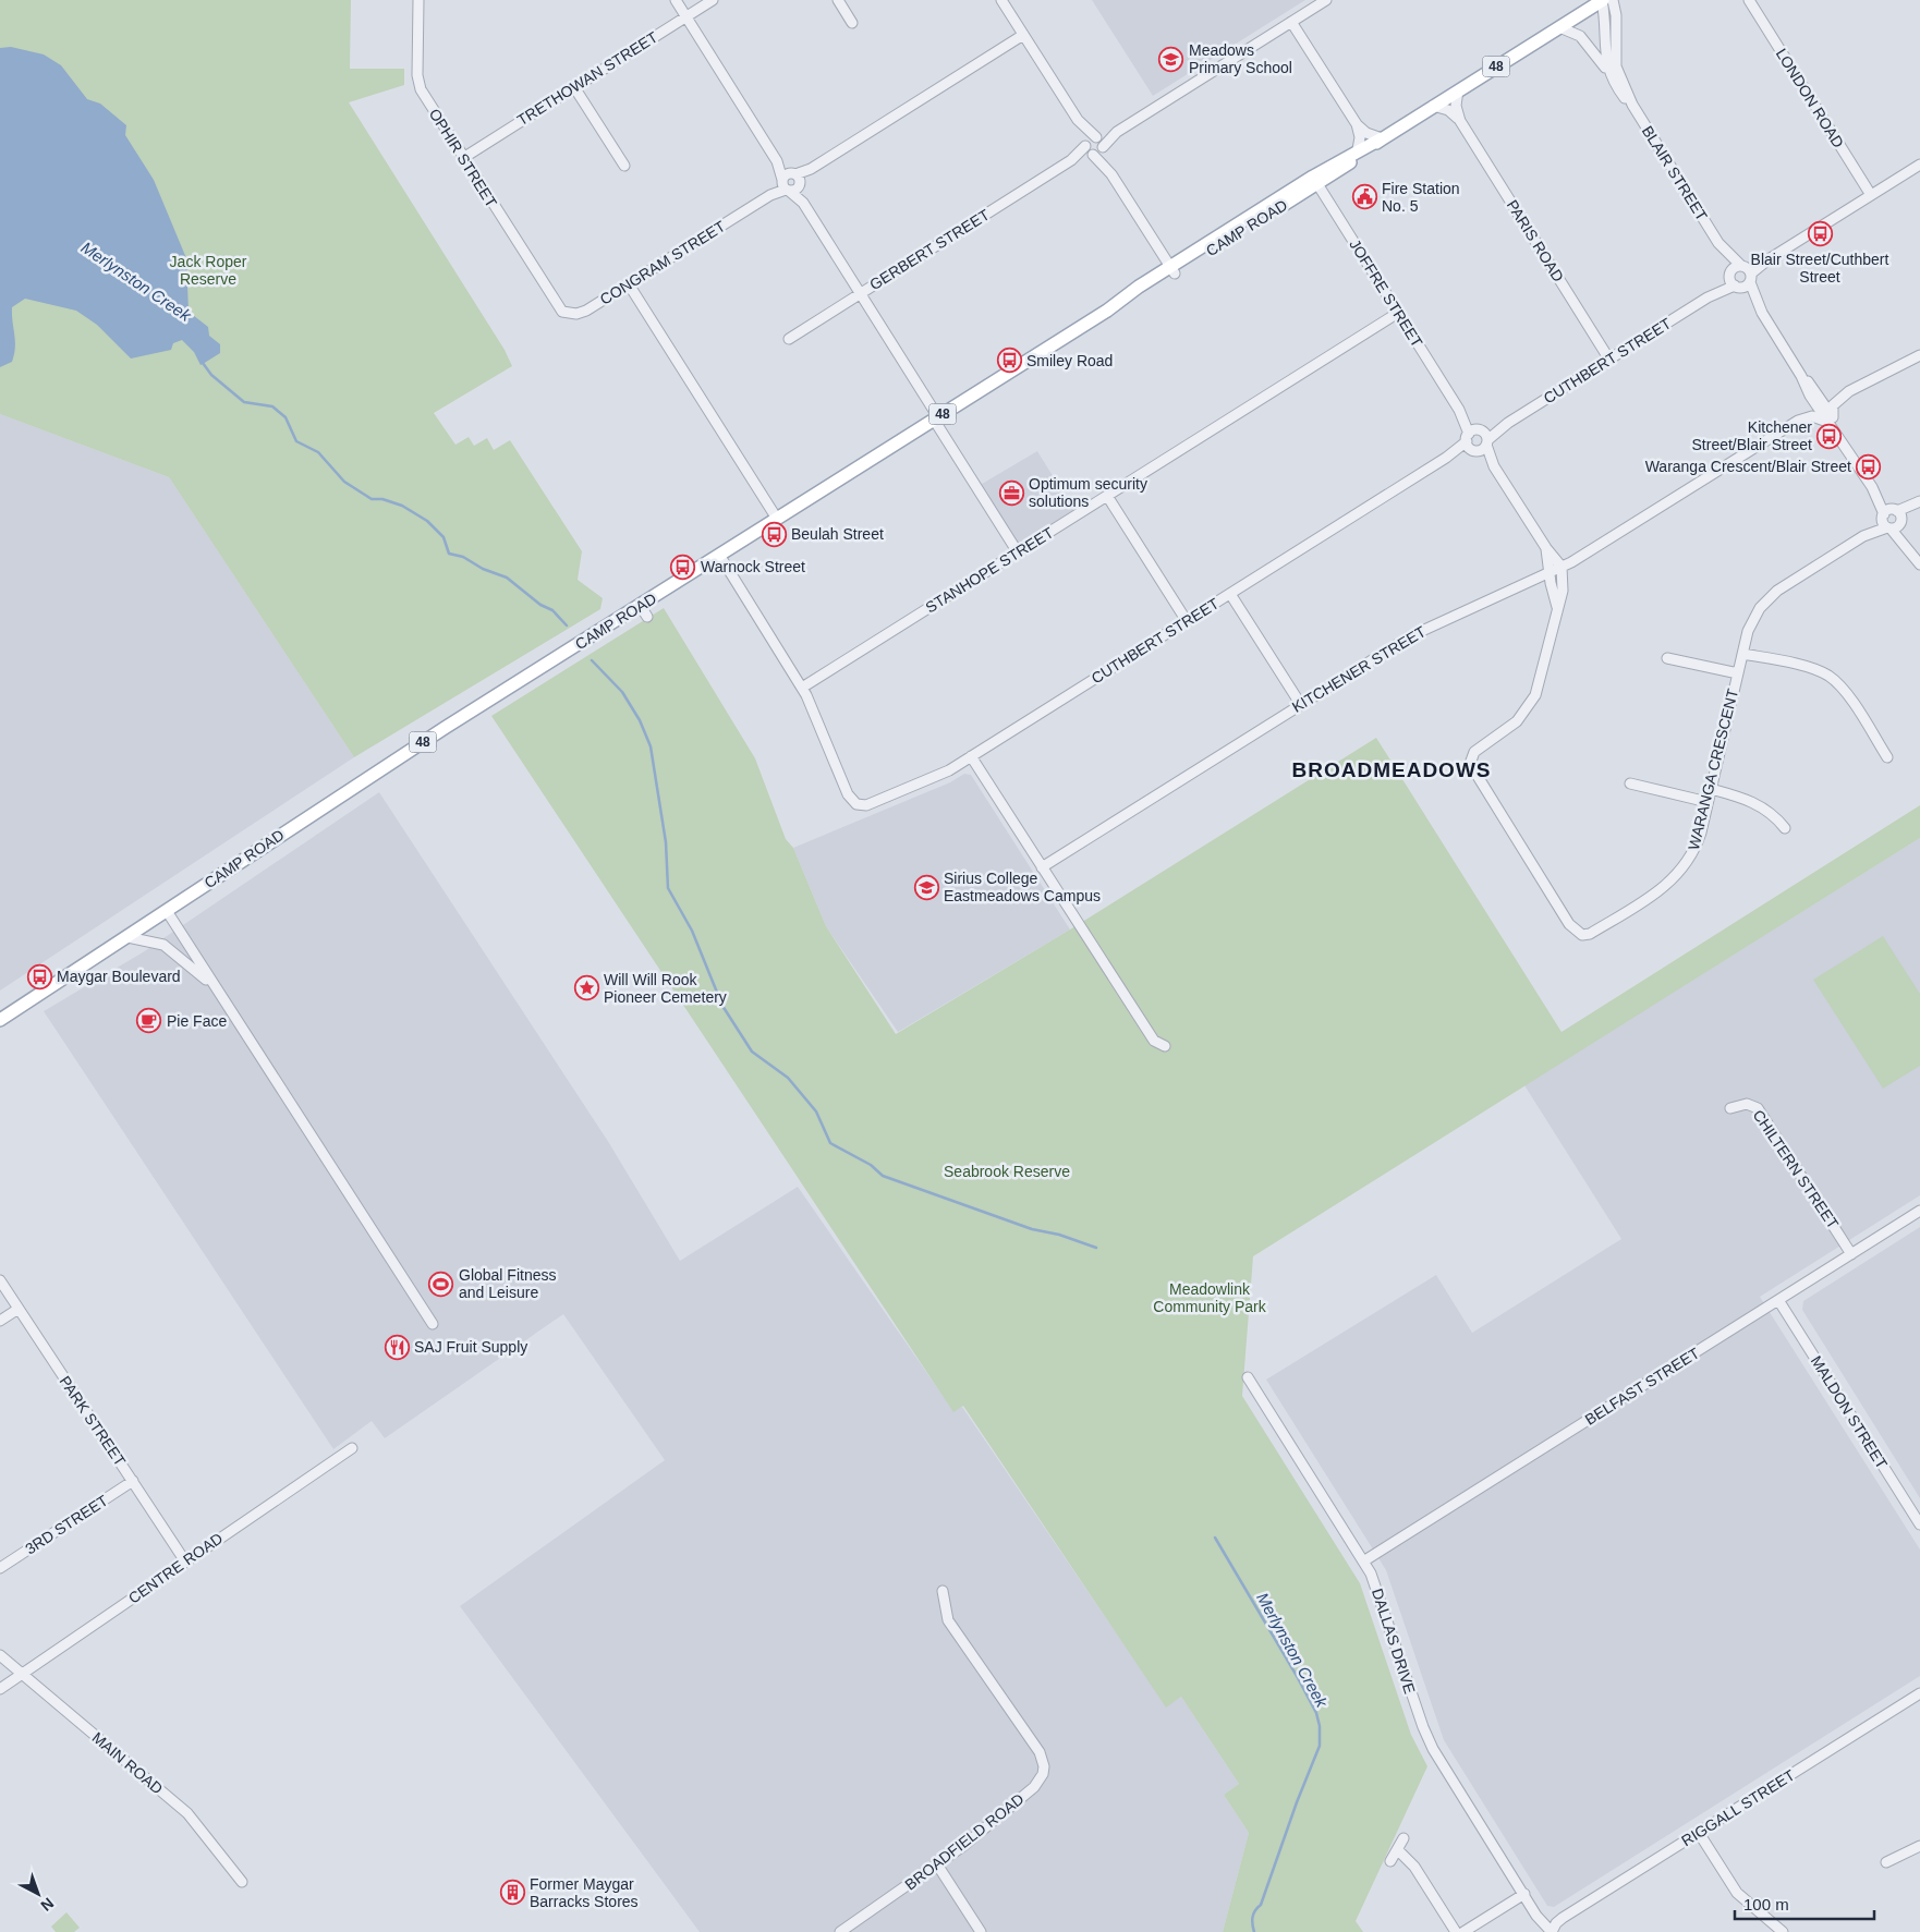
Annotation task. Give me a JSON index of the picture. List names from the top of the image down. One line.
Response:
{"streets":{"main road":["48","CAMP ROAD"],"street":["TRETHOWAN STREET","LONDON ROAD","OPHIR STREET","BLAIR STREET","PARIS ROAD","GERBERT STREET","CONGRAM STREET","JOFFRE STREET","CUTHBERT STREET","STANHOPE STREET","KITCHENER STREET","WARANGA CRESCENT","CHILTERN STREET","BELFAST STREET","MALDON STREET","PARK STREET","3RD STREET","CENTRE ROAD","DALLAS DRIVE","MAIN ROAD","RIGGALL STREET","BROADFIELD ROAD"]},"crossings":[["TRETHOWAN STREET","OPHIR STREET"],["OPHIR STREET","CONGRAM STREET"],["BLAIR STREET","CAMP ROAD"],["BLAIR STREET","CUTHBERT STREET"],["BLAIR STREET","WARANGA CRESCENT"],["CAMP ROAD","PARIS ROAD"],["CAMP ROAD","JOFFRE STREET"],["PARIS ROAD","CUTHBERT STREET"],["JOFFRE STREET","CUTHBERT STREET"],["JOFFRE STREET","STANHOPE STREET"],["JOFFRE STREET","KITCHENER STREET"],["JOFFRE STREET","WARANGA CRESCENT"],["CUTHBERT STREET","STANHOPE STREET"],["KITCHENER STREET","WARANGA CRESCENT"],["CHILTERN STREET","BELFAST STREET"],["BELFAST STREET","MALDON STREET"],["BELFAST STREET","DALLAS DRIVE"],["PARK STREET","3RD STREET"],["PARK STREET","CENTRE ROAD"],["CENTRE ROAD","MAIN ROAD"],["DALLAS DRIVE","RIGGALL STREET"]],"districts":["BROADMEADOWS"],"water":["Merlynston Creek"],"parks":["Jack Roper Reserve","Seabrook Reserve","Meadowlink Community Park"],"places":{"school or university":["Meadows Primary School","Sirius College Eastmeadows Campus"],"public building":["Fire Station No. 5"],"bus stop":["Blair Street/Cuthbert Street","Smiley Road","Kitchener Street/Blair Street","Waranga Crescent/Blair Street","Beulah Street","Warnock Street","Maygar Boulevard"],"office":["Optimum security solutions"],"place":["Will Will Rook Pioneer Cemetery"],"cafe":["Pie Face"],"sports":["Global Fitness and Leisure"],"restaurant":["SAJ Fruit Supply"],"building":["Former Maygar Barracks Stores"]},"scale_bar":"100 m","north":"bottom right"}
